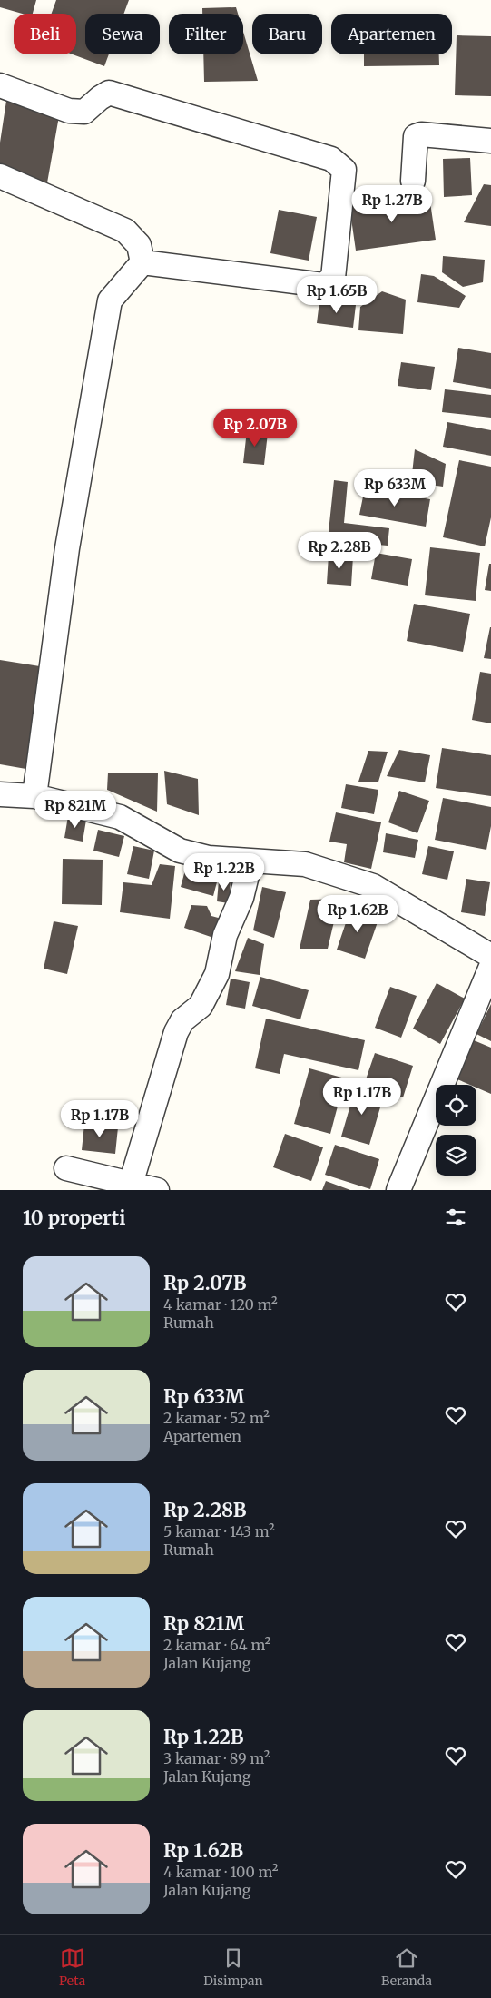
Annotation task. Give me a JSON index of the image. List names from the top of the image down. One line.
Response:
{"page":{"chip":["Beli","Sewa","Filter","Baru","Apartemen"],"price":["Rp 1.27B","Rp 1.65B","Rp 2.07B","Rp 633M","Rp 2.28B","Rp 821M","Rp 1.22B","Rp 1.62B","Rp 1.17B","Rp 1.17B"],"heading":"10 properti","list":[{"name":"Rp 2.07B","note":"4 kamar · 120 m² · Rumah"},{"name":"Rp 633M","note":"2 kamar · 52 m² · Apartemen"},{"name":"Rp 2.28B","note":"5 kamar · 143 m² · Rumah"},{"name":"Rp 821M","note":"2 kamar · 64 m² · Jalan Kujang"},{"name":"Rp 1.22B","note":"3 kamar · 89 m² · Jalan Kujang"},{"name":"Rp 1.62B","note":"4 kamar · 100 m² · Jalan Kujang"}],"tabs":["Peta","Disimpan","Beranda"]}}
